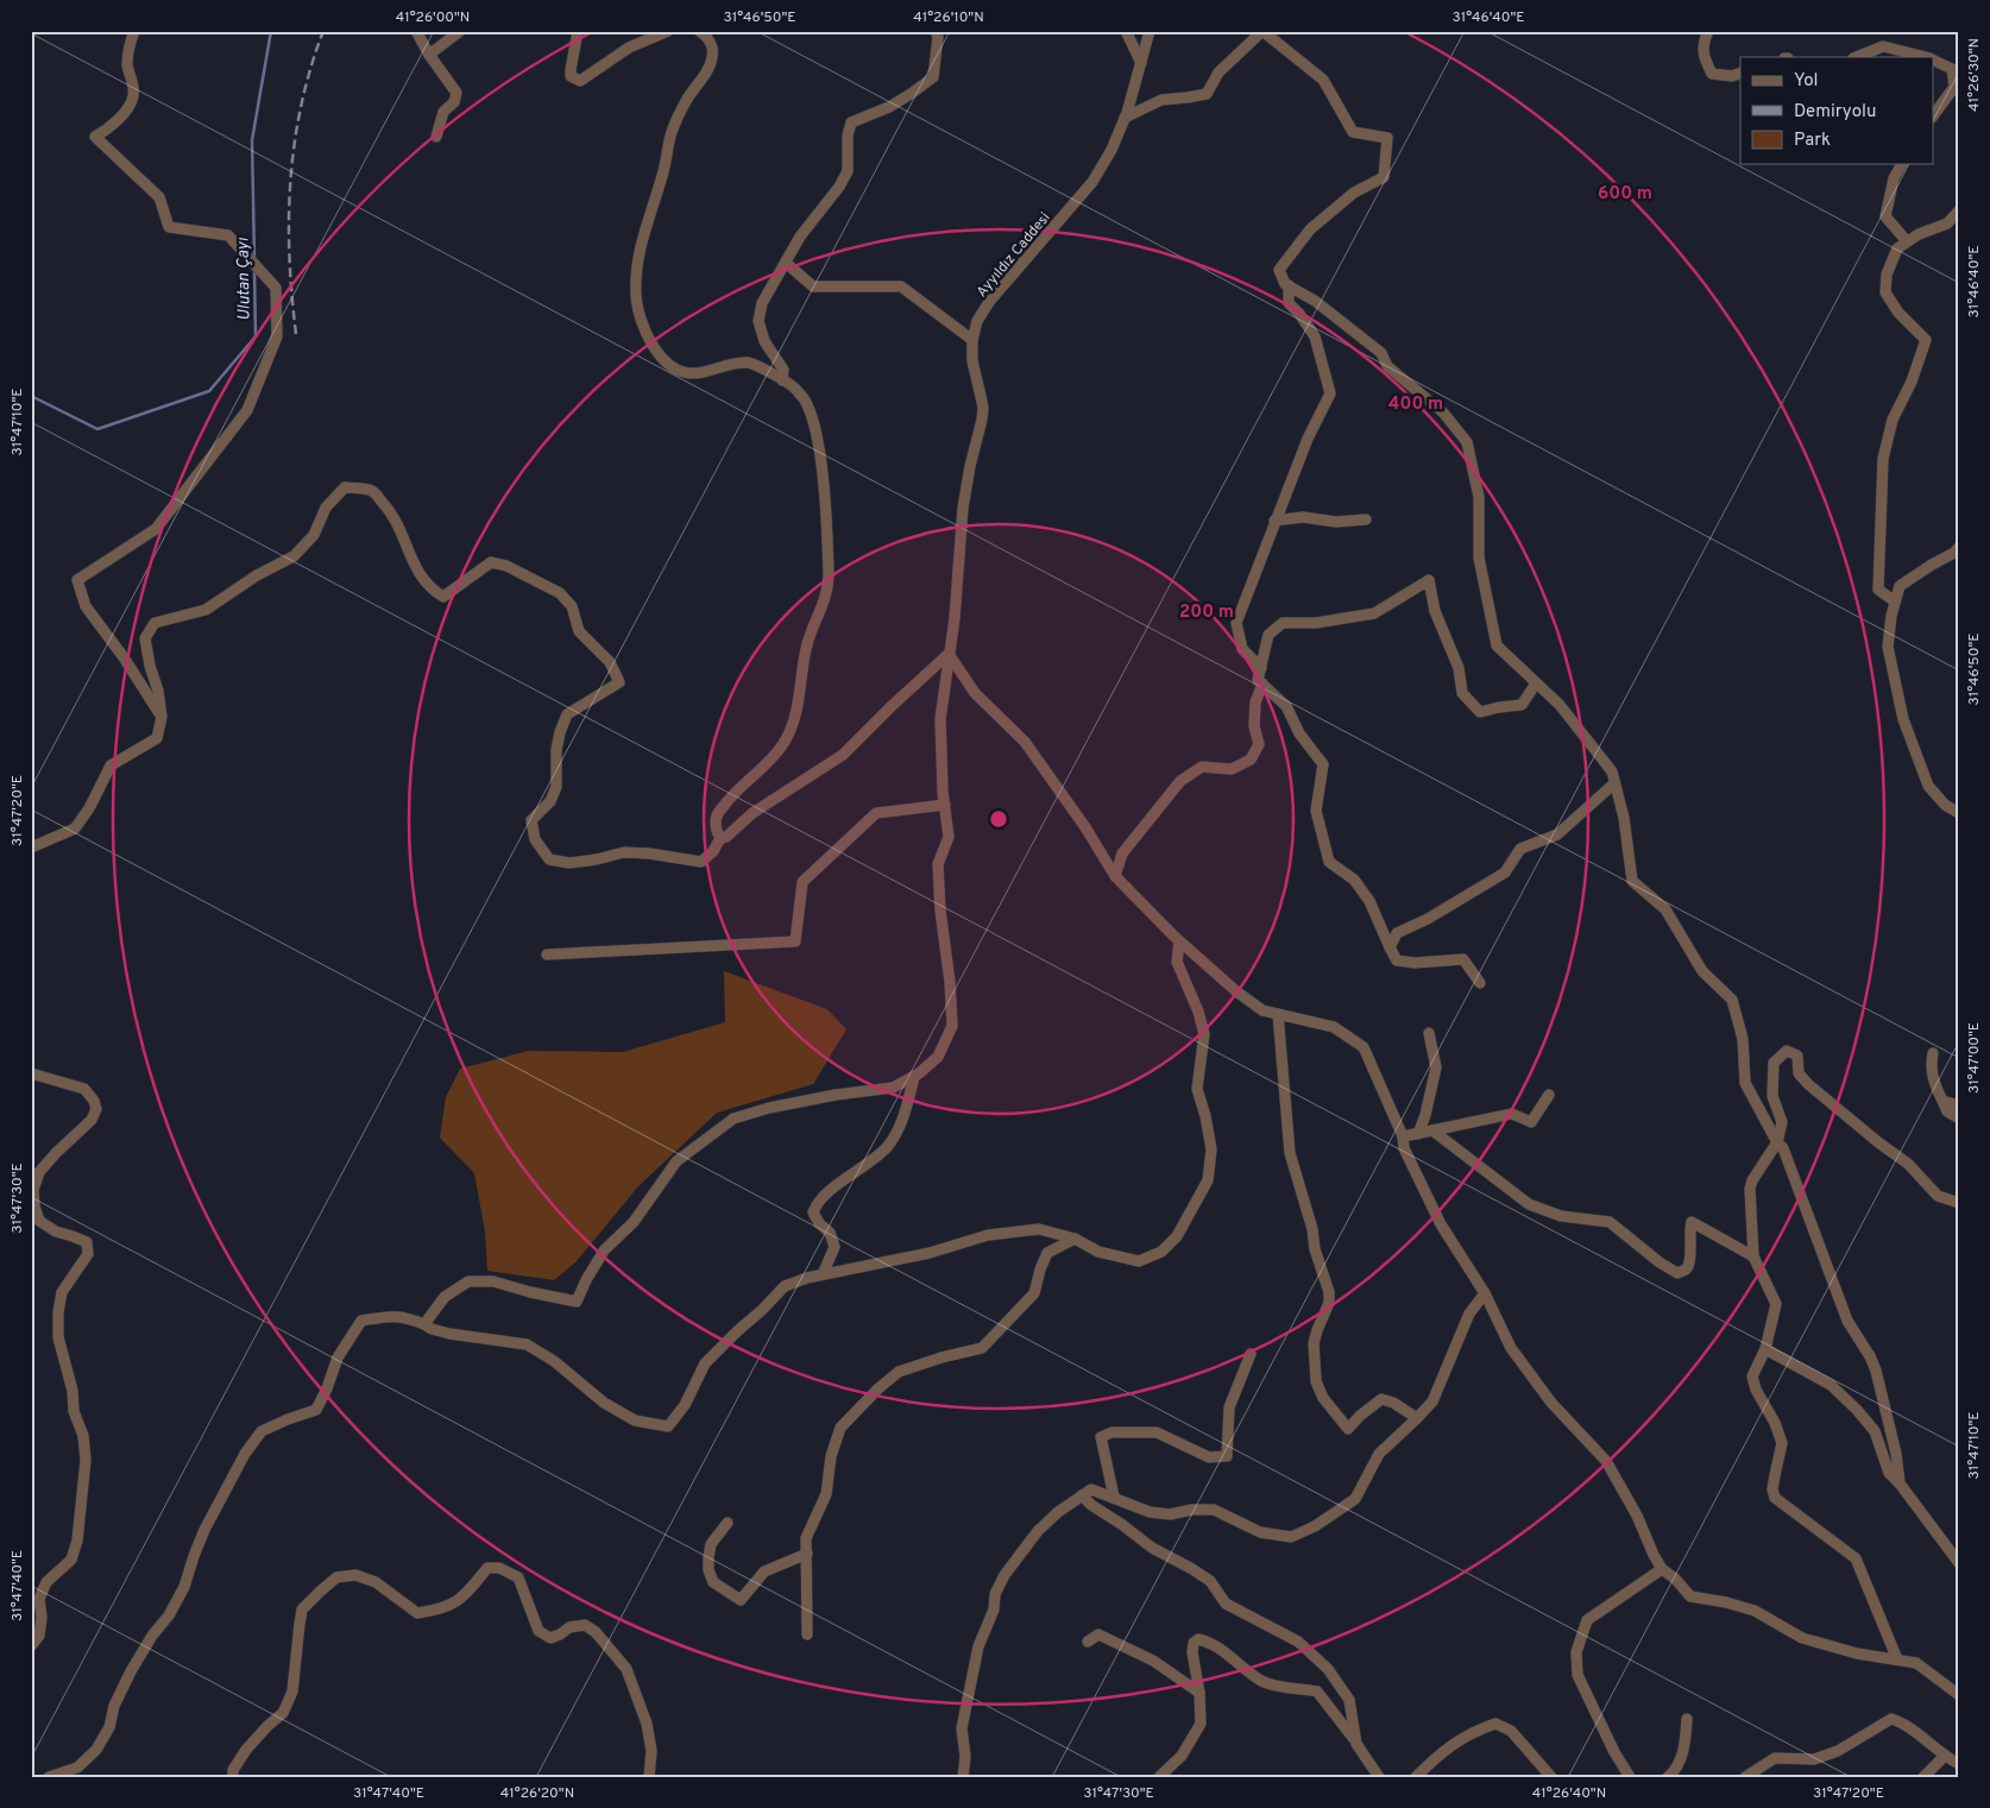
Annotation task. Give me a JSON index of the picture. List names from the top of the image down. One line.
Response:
{"streets":{"street":["Ayyıldız Caddesi"]},"water":["Ulutan Çayı"],"legend":["Yol","Demiryolu","Park"],"coordinates":["41°26'00\"N","31°46'50\"E","41°26'10\"N","31°46'40\"E","41°26'30\"N","31°47'10\"E","31°47'20\"E","31°47'00\"E","31°47'30\"E","31°47'40\"E","41°26'20\"N","41°26'40\"N"],"rings":["600 m","400 m","200 m"]}
